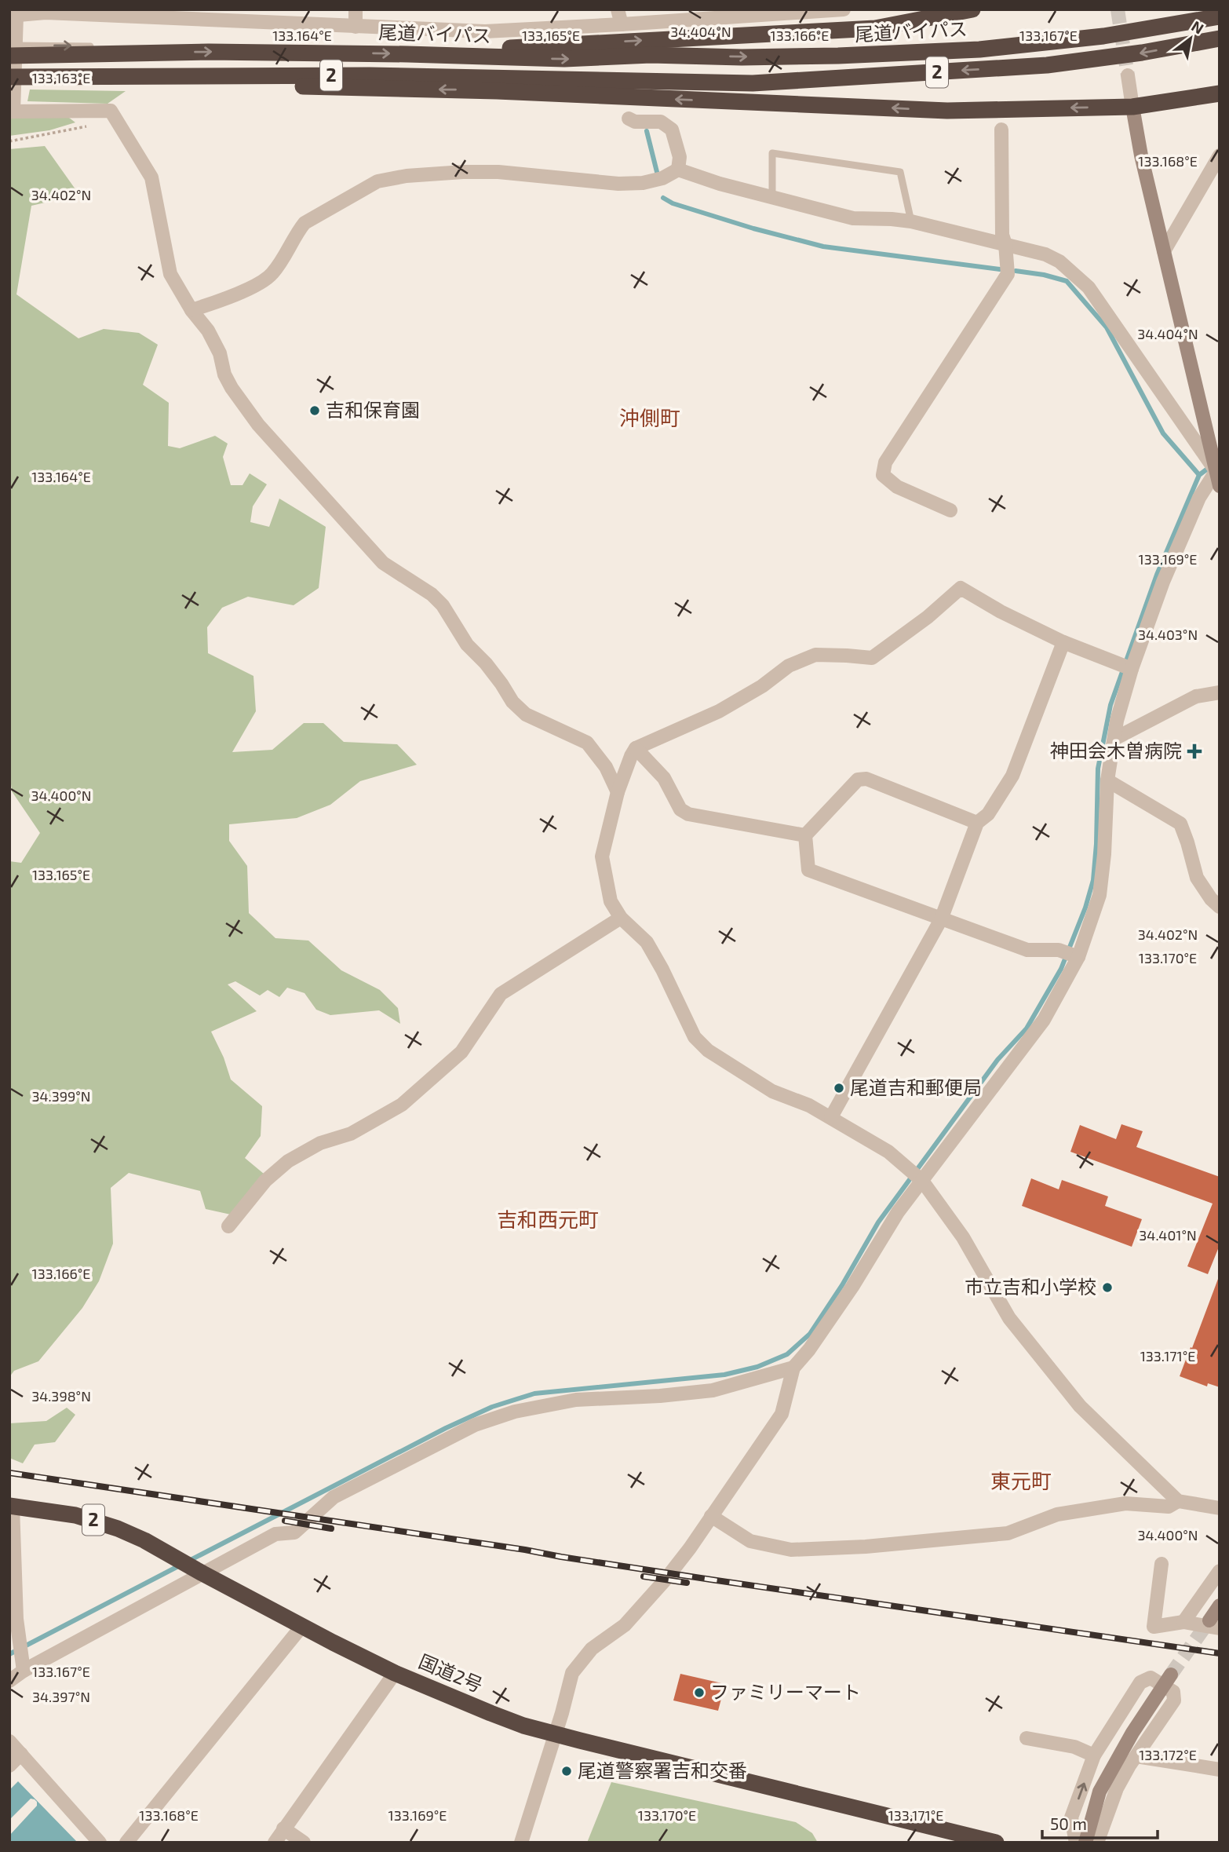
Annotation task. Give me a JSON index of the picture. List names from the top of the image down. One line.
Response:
{"streets":{"highway":["尾道バイパス","2","国道2号"]},"districts":["沖側町","吉和西元町","東元町"],"places":{"other":["吉和保育園","尾道吉和郵便局","市立吉和小学校","ファミリーマート","尾道警察署吉和交番"],"health":["神田会木曽病院"]},"scale_bar":"50 m","north":"top right","coordinates":["34.404°N","133.164°E","133.165°E","133.166°E","133.167°E","133.163°E","133.168°E","34.402°N","133.169°E","34.403°N","34.400°N","133.170°E","34.399°N","34.401°N","133.171°E","34.398°N","34.397°N","133.172°E"]}
